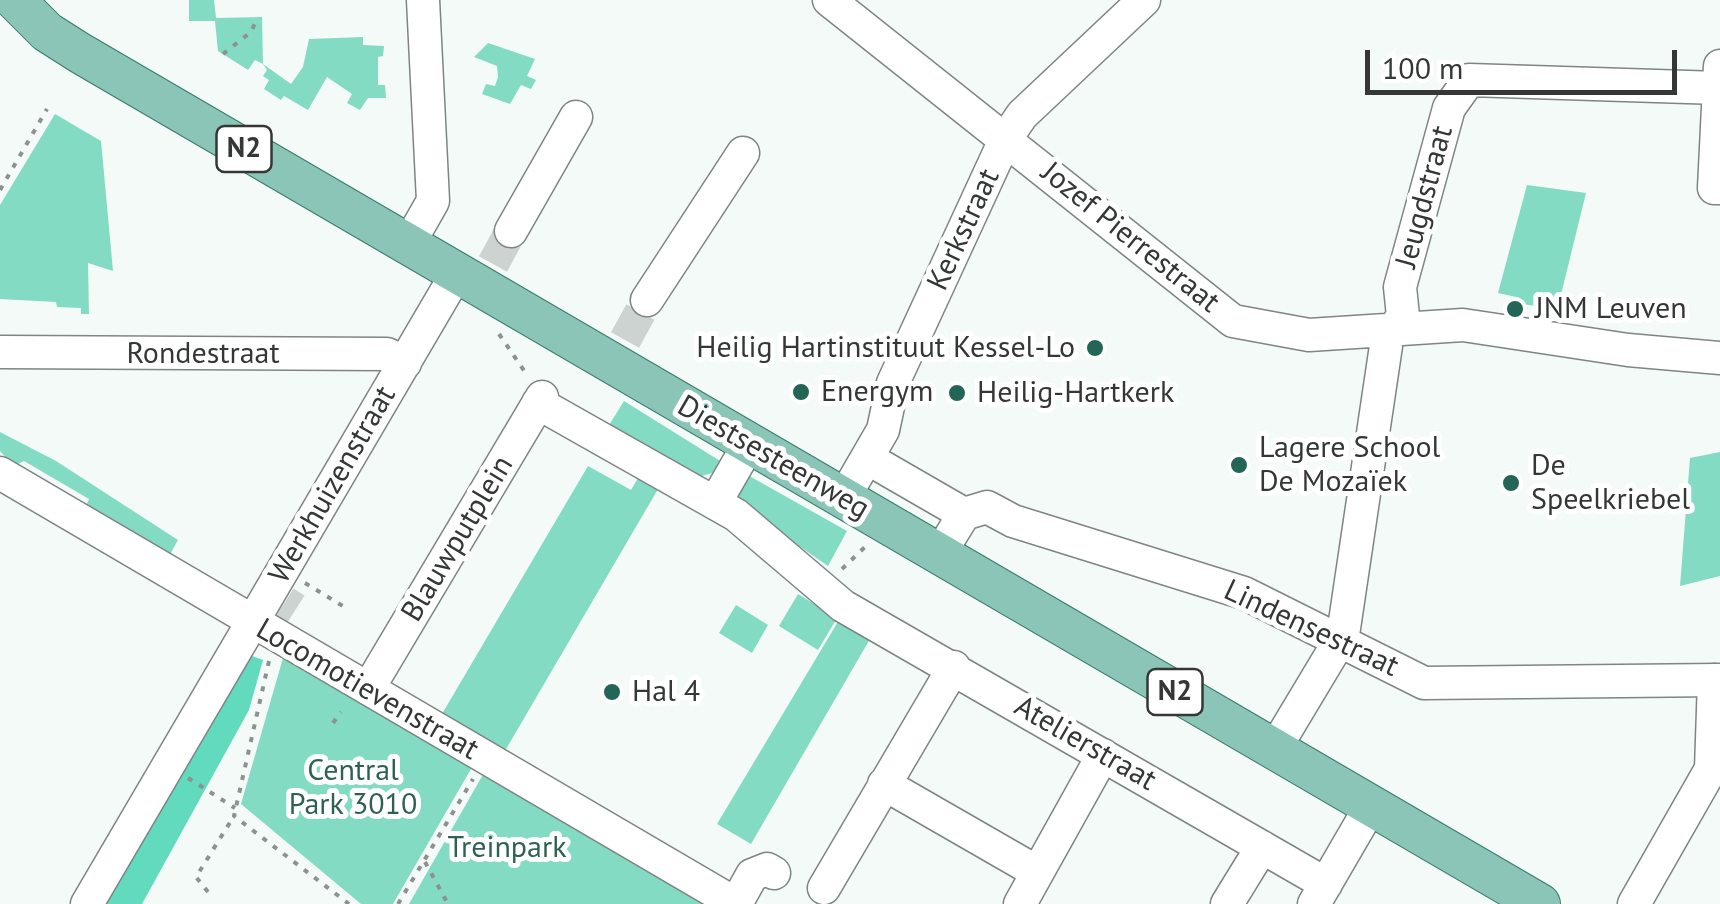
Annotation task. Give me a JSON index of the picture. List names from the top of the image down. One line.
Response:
{"streets":{"main road":["N2","Diestsesteenweg"],"street":["Jeugdstraat","Kerkstraat","Jozef Pierrestraat","Rondestraat","Werkhuizenstraat","Blauwputplein","Lindensestraat","Locomotievenstraat","Atelierstraat"]},"crossings":[["Jeugdstraat","Jozef Pierrestraat"],["Kerkstraat","Jozef Pierrestraat"],["Kerkstraat","Diestsesteenweg"],["Rondestraat","Werkhuizenstraat"],["Diestsesteenweg","Werkhuizenstraat"],["Werkhuizenstraat","Locomotievenstraat"]],"parks":["Central Park 3010","Treinpark"],"places":["JNM Leuven","Heilig Hartinstituut Kessel-Lo","Energym","Heilig-Hartkerk","Lagere School De Mozaïek","De Speelkriebel","Hal 4"],"scale_bar":"100 m"}
